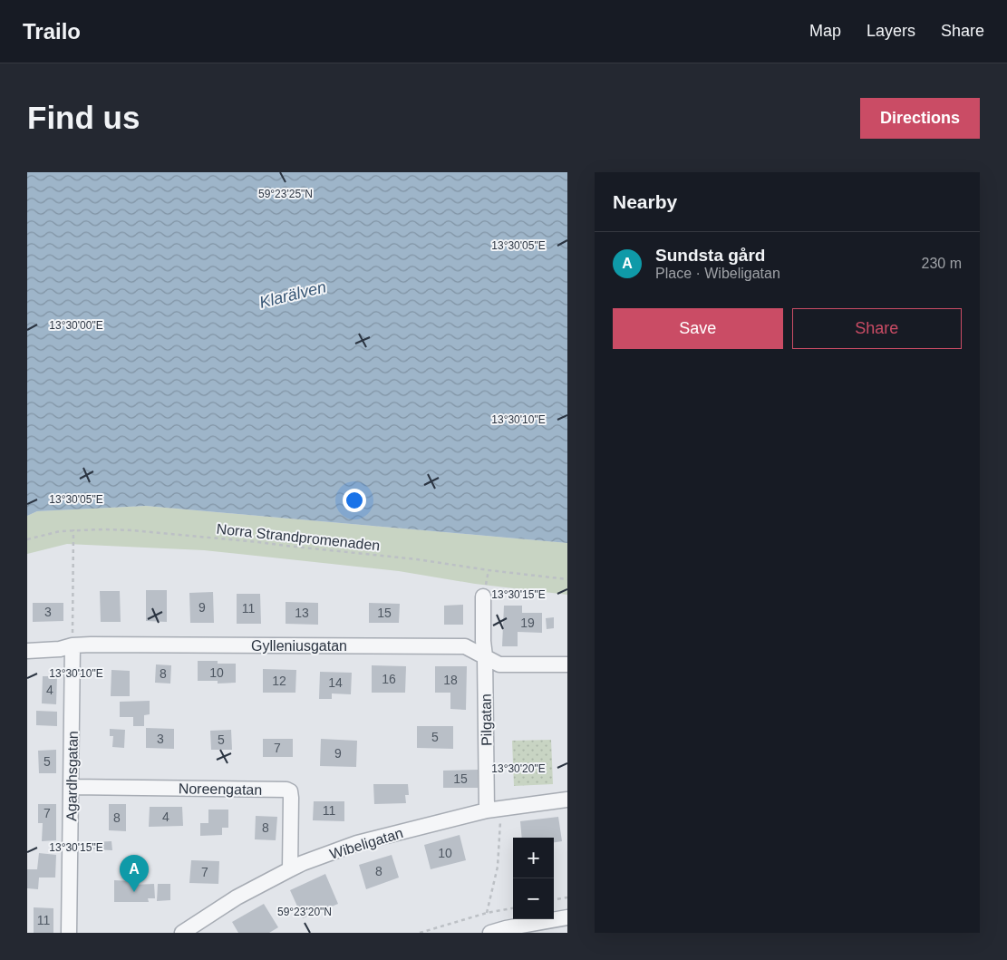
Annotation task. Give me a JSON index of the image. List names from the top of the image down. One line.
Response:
{"streets":{"street":["Gylleniusgatan","Pilgatan","Agardhsgatan","Noreengatan","Wibeligatan"],"path":["Norra Strandpromenaden"]},"crossings":[["Gylleniusgatan","Pilgatan"],["Gylleniusgatan","Agardhsgatan"],["Pilgatan","Wibeligatan"],["Agardhsgatan","Noreengatan"],["Noreengatan","Wibeligatan"]],"water":["Klarälven"],"house_numbers":["9","11","3","13","15","19","10","8","16","18","12","14","4","5","3","5","7","9","5","15","11","7","4","8","8","10","8","7","11"],"page":{"header":"Trailo","nav":["Map","Layers","Share"],"buttons":["Directions",["Save","Share"]],"title":"Find us","heading":"Nearby","list":[{"mark":"A","name":"Sundsta gård","note":"Place · Wibeligatan","value":"230 m"}],"map_buttons":["+","−"],"pins":"A"},"coordinates":["59°23'25\"N","13°30'05\"E","13°30'00\"E","13°30'10\"E","13°30'15\"E","13°30'20\"E","59°23'20\"N"]}
